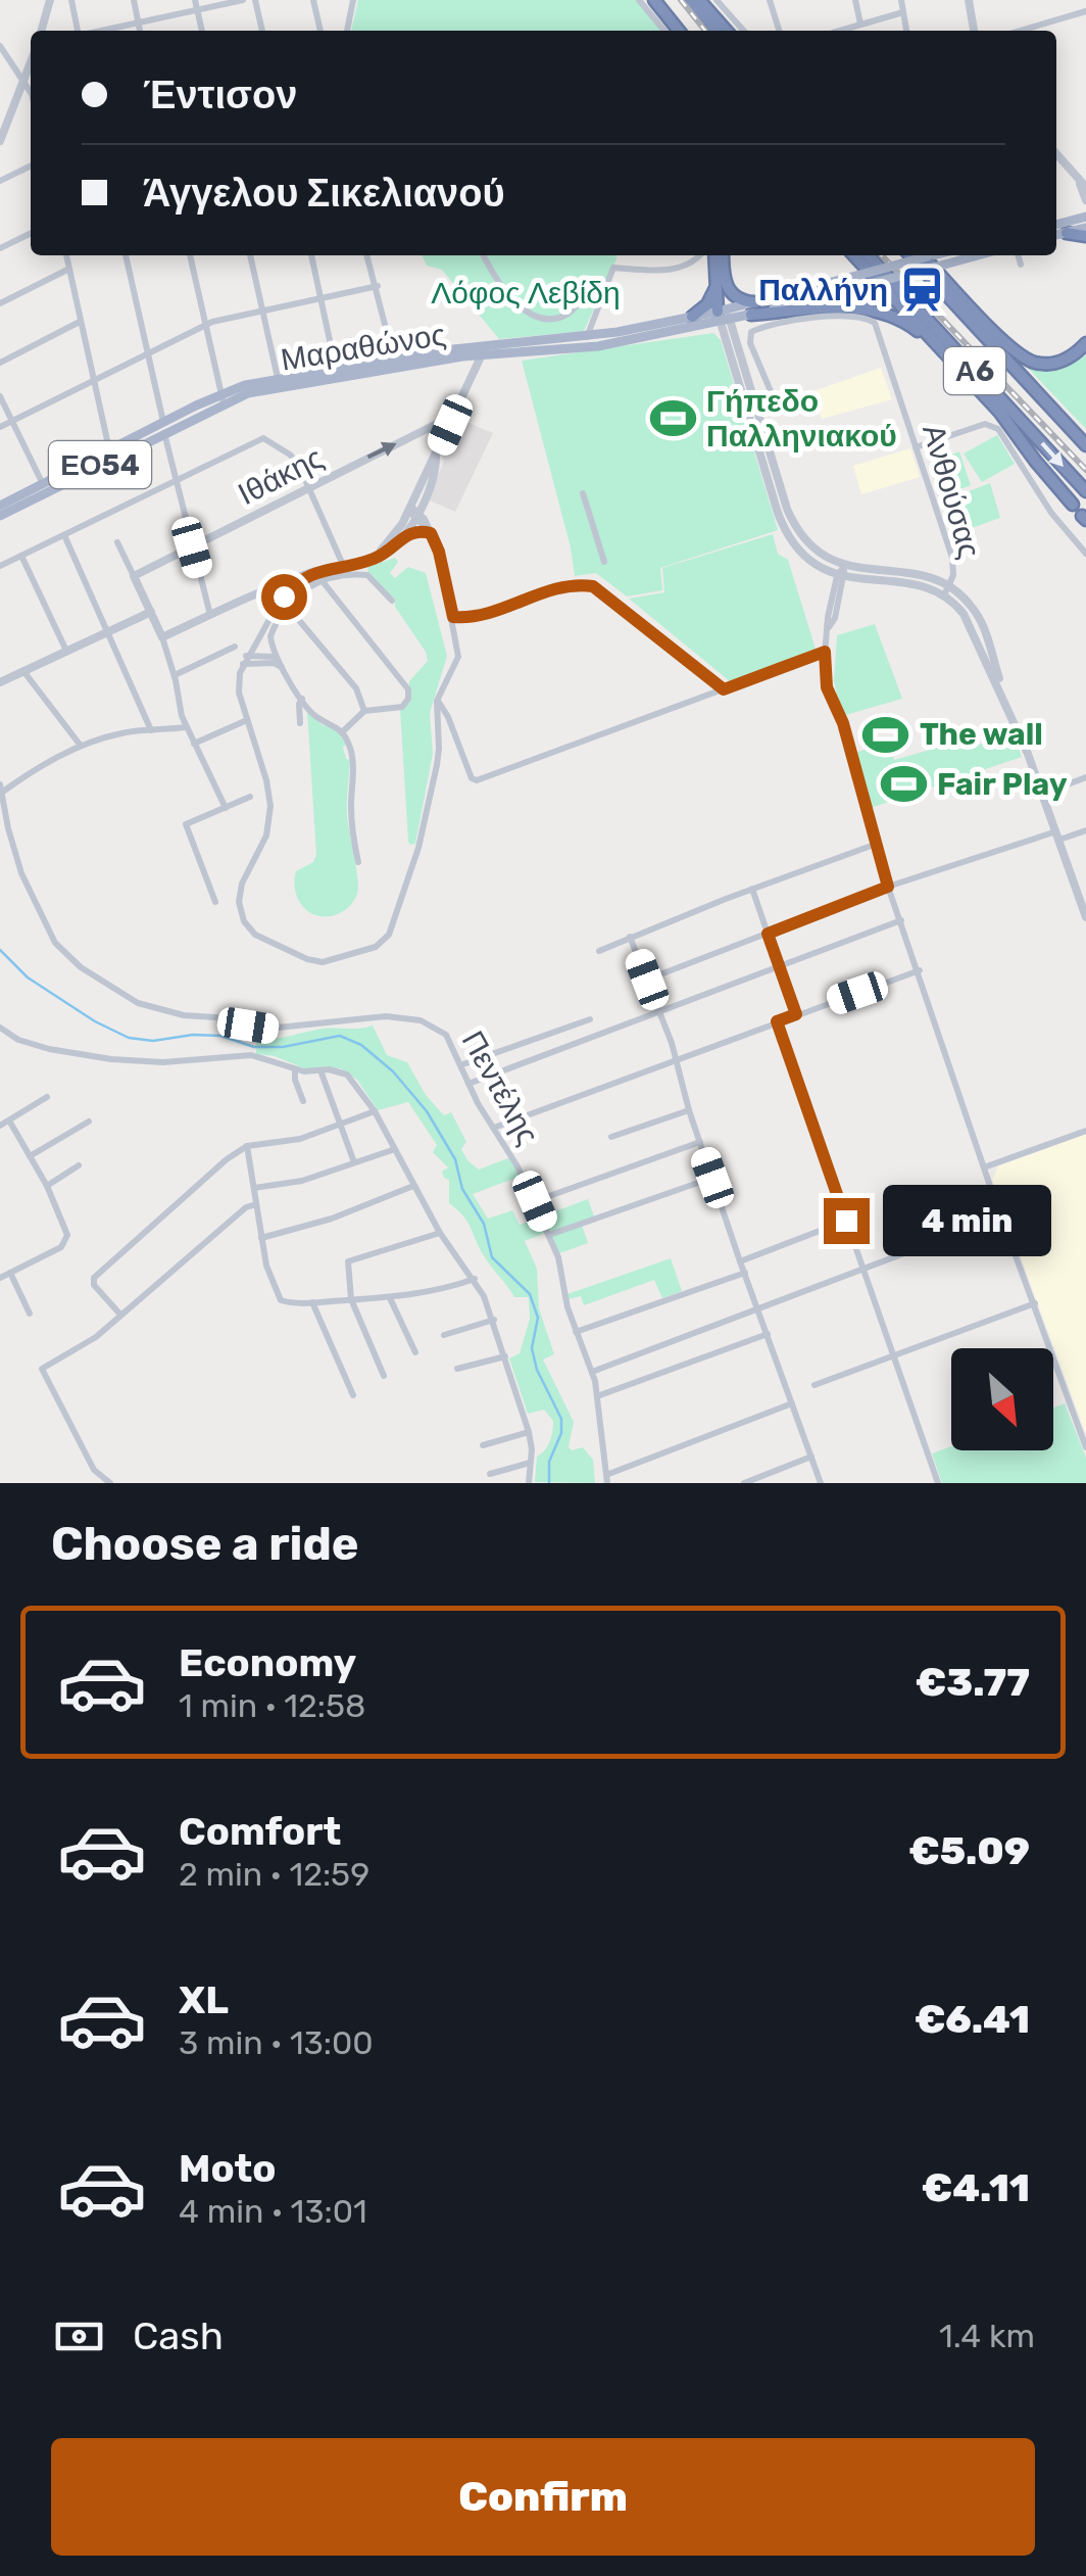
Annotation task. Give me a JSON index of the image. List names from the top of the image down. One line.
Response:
{"streets":{"highway":["Α6"],"main road":["Μαραθώνος","ΕΟ54"],"street":["Ιθάκης","Ανθούσας","Πεντέλης"]},"crossings":[["Μαραθώνος","Ανθούσας"]],"one_way":["Ιθάκης"],"parks":["Λόφος Λεβίδη"],"places":{"station":["Παλλήνη"],"sports":["Γήπεδο Παλληνιακού","The wall","Fair Play"]},"north":"bottom right","page":{"banner":["Έντισον","Άγγελου Σικελιανού"],"bubble":"4 min","heading":"Choose a ride","list":[{"name":"Economy","note":"1 min · 12:58","value":"€3.77"},{"name":"Comfort","note":"2 min · 12:59","value":"€5.09"},{"name":"XL","note":"3 min · 13:00","value":"€6.41"},{"name":"Moto","note":"4 min · 13:01","value":"€4.11"}],"pay":["Cash","1.4 km"],"buttons":"Confirm"}}
